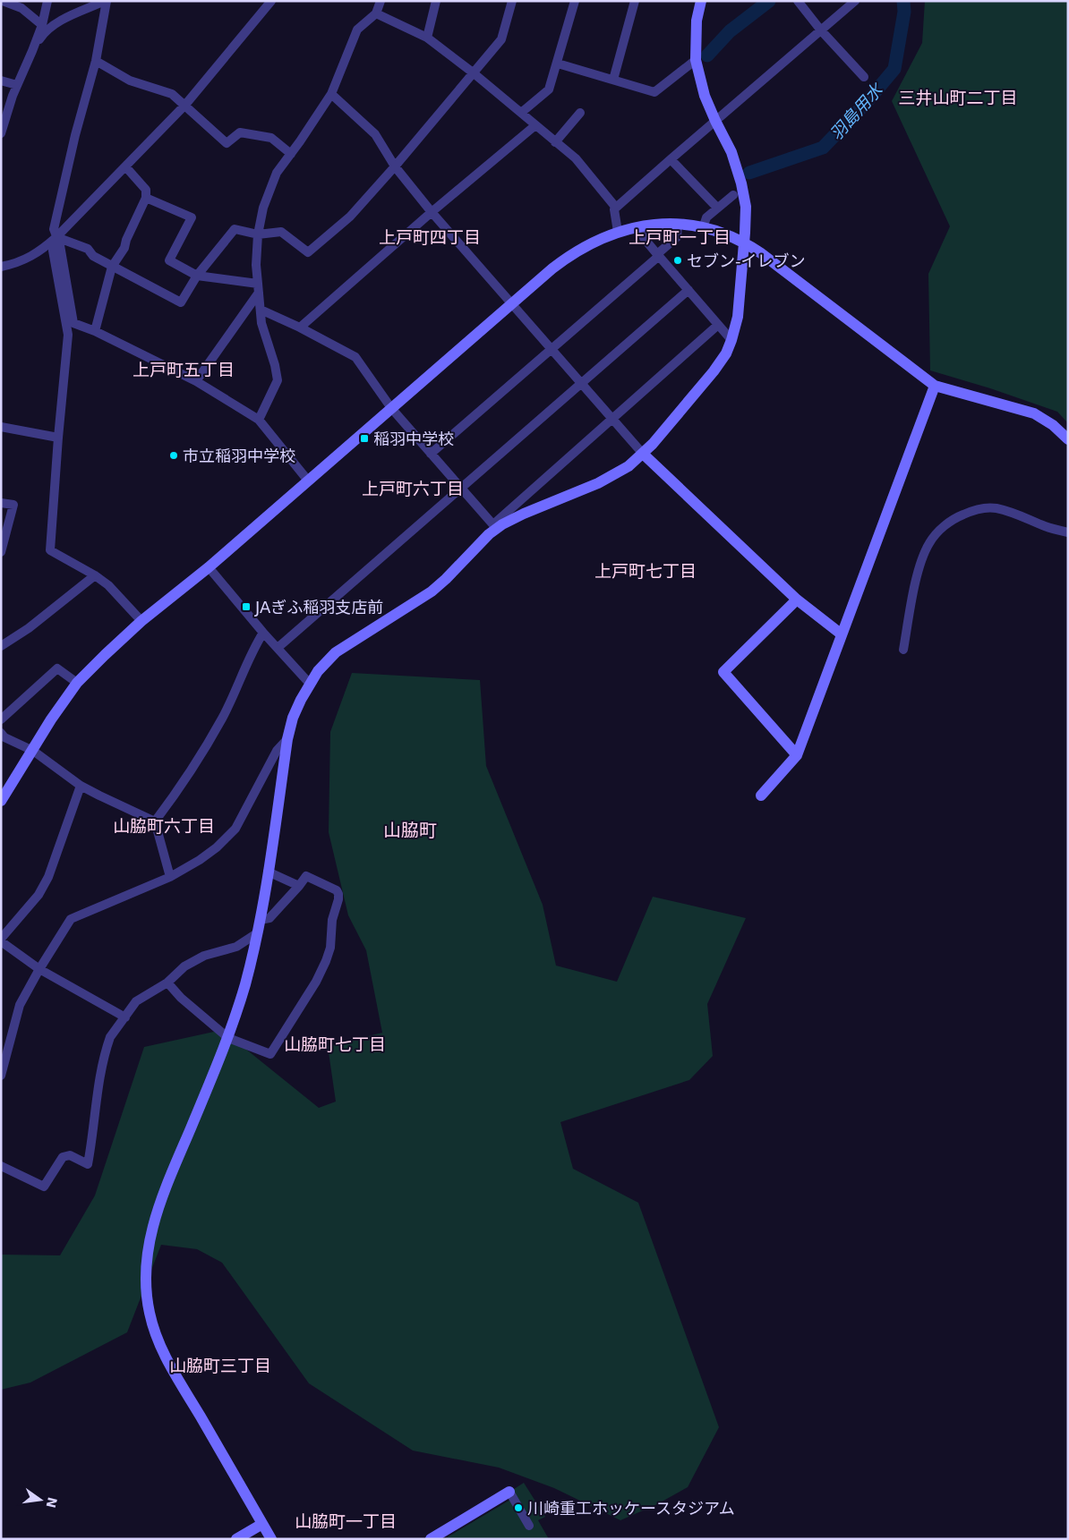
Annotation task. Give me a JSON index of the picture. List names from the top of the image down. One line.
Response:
{"districts":["三井山町二丁目","上戸町四丁目","上戸町一丁目","上戸町五丁目","上戸町六丁目","上戸町七丁目","山脇町六丁目","山脇町","山脇町七丁目","山脇町三丁目","山脇町一丁目"],"water":["羽島用水"],"places":{"other":["セブン-イレブン","市立稲羽中学校","川崎重工ホッケースタジアム"],"transit":["稲羽中学校","JAぎふ稲羽支店前"]},"north":"right"}
